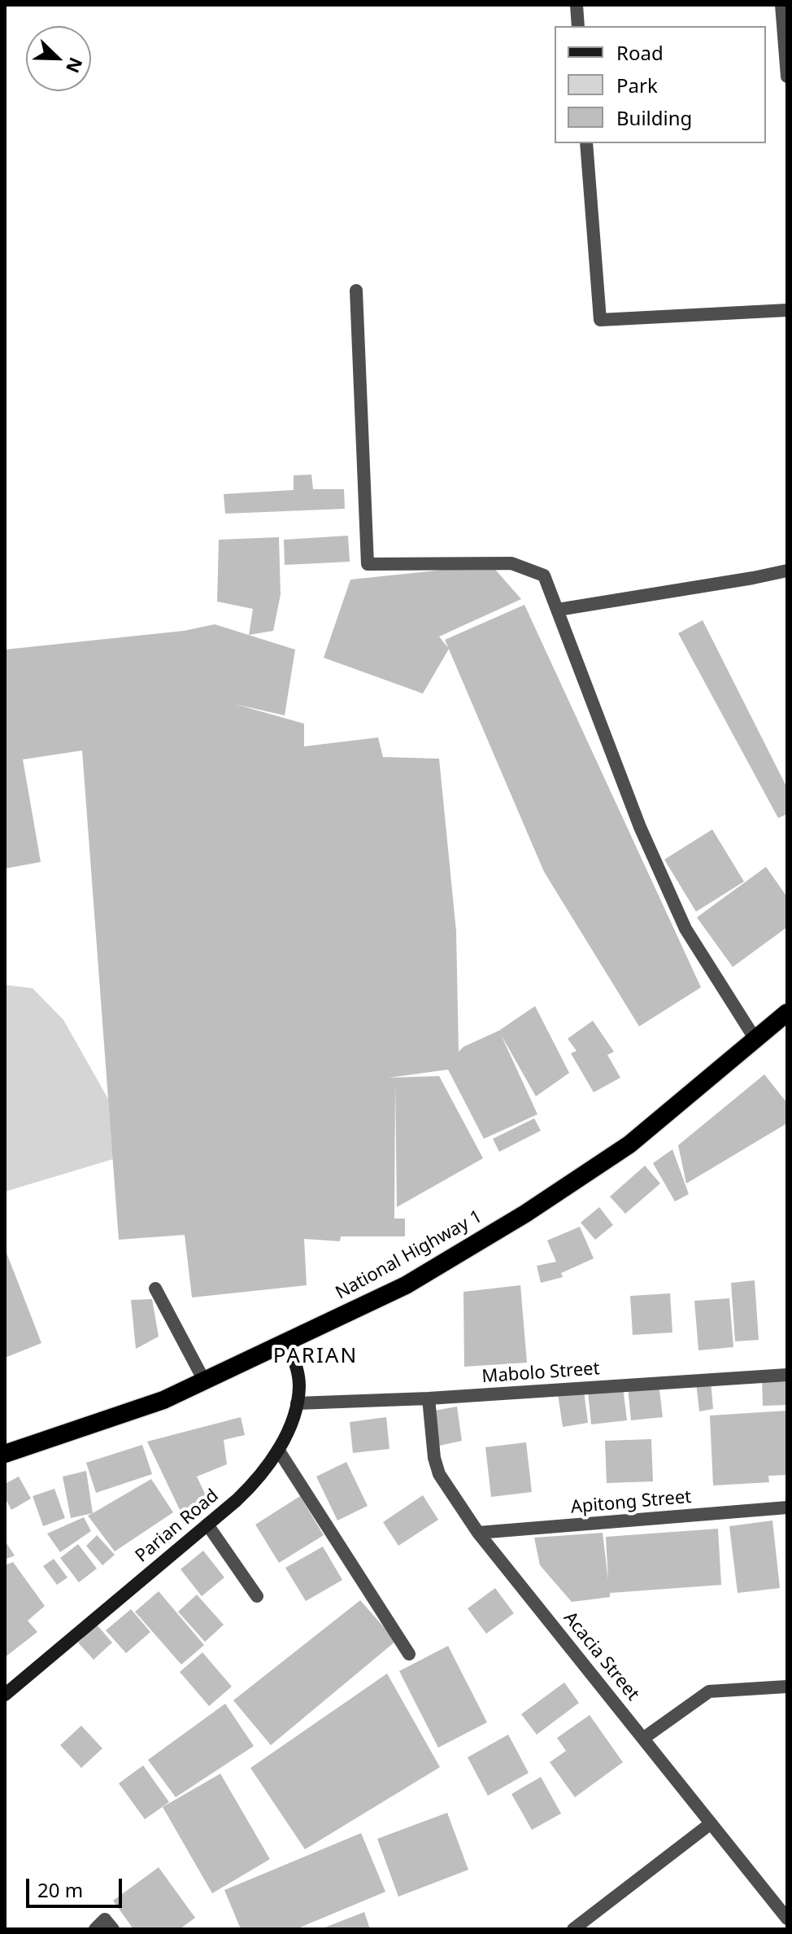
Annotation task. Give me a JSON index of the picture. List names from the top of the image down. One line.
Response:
{"streets":{"highway":["National Highway 1"],"main road":["Parian Road"],"street":["Mabolo Street","Apitong Street","Acacia Street"]},"crossings":[["National Highway 1","Parian Road"],["Mabolo Street","Parian Road"],["Mabolo Street","Acacia Street"],["Apitong Street","Acacia Street"]],"districts":["PARIAN"],"legend":["Road","Park","Building"],"scale_bar":"20 m","north":"bottom right"}
